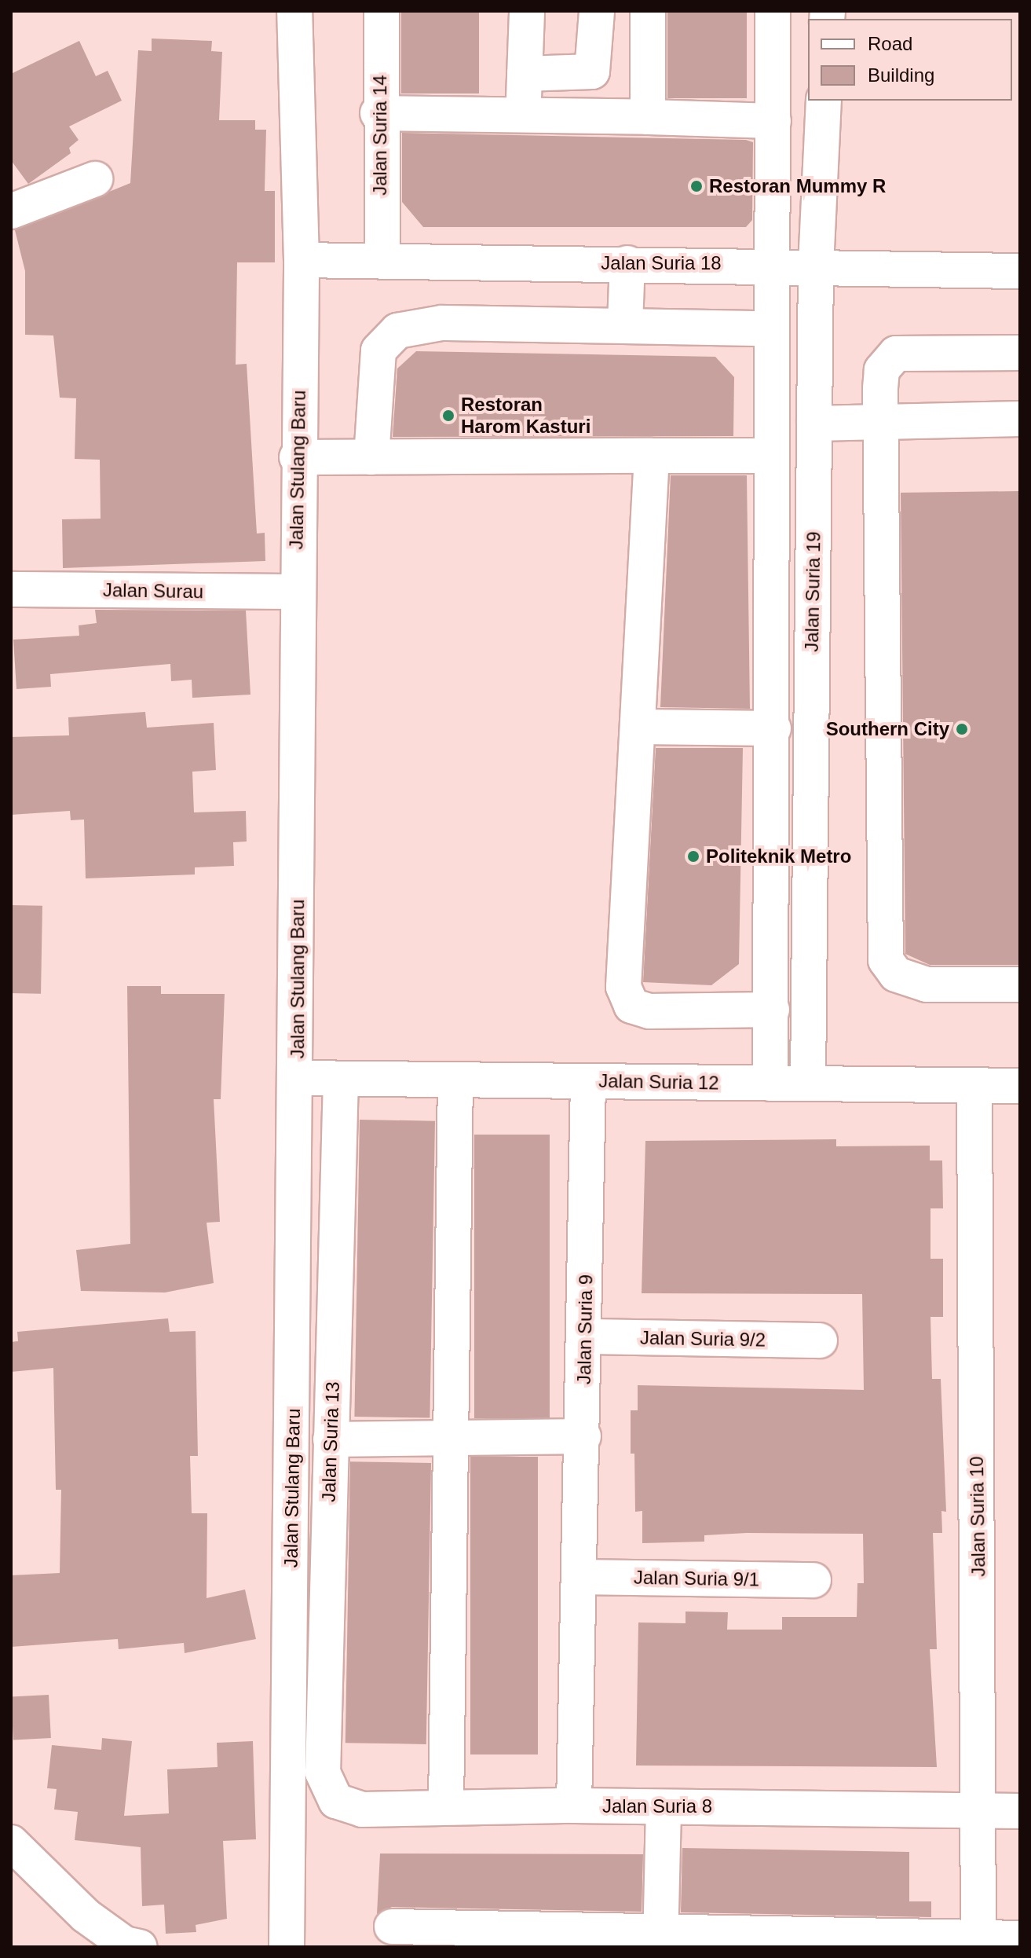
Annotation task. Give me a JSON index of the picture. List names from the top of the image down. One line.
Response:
{"streets":{"street":["Jalan Suria 14","Jalan Suria 18","Jalan Stulang Baru","Jalan Surau","Jalan Suria 19","Jalan Suria 12","Jalan Suria 9","Jalan Suria 9/2","Jalan Suria 13","Jalan Suria 10","Jalan Suria 9/1","Jalan Suria 8"]},"crossings":[["Jalan Suria 14","Jalan Suria 18"],["Jalan Suria 18","Jalan Stulang Baru"],["Jalan Suria 18","Jalan Suria 19"],["Jalan Stulang Baru","Jalan Surau"],["Jalan Stulang Baru","Jalan Suria 12"],["Jalan Suria 19","Jalan Suria 12"],["Jalan Suria 12","Jalan Suria 9"],["Jalan Suria 12","Jalan Suria 13"],["Jalan Suria 12","Jalan Suria 10"],["Jalan Suria 9","Jalan Suria 9/2"],["Jalan Suria 9","Jalan Suria 9/1"],["Jalan Suria 9","Jalan Suria 8"],["Jalan Suria 13","Jalan Suria 8"],["Jalan Suria 10","Jalan Suria 8"]],"places":["Restoran Mummy R","Restoran Harom Kasturi","Southern City","Politeknik Metro"],"legend":["Road","Building"]}
